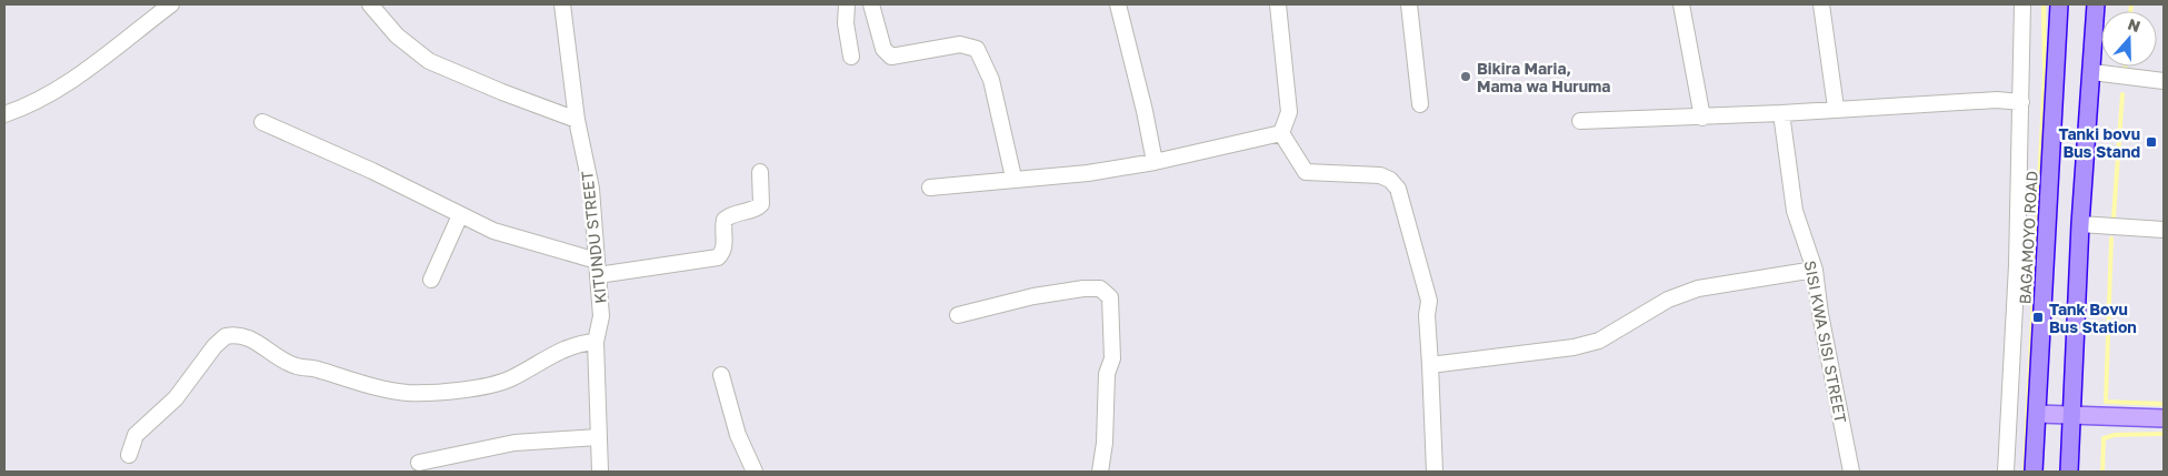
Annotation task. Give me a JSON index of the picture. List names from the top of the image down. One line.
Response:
{"streets":{"highway":["BAGAMOYO ROAD"],"street":["KITUNDU STREET","SISI KWA SISI STREET"]},"places":{"other":["Bikira Maria, Mama wa Huruma"],"transit":["Tanki bovu Bus Stand","Tank Bovu Bus Station"]},"north":"top"}
